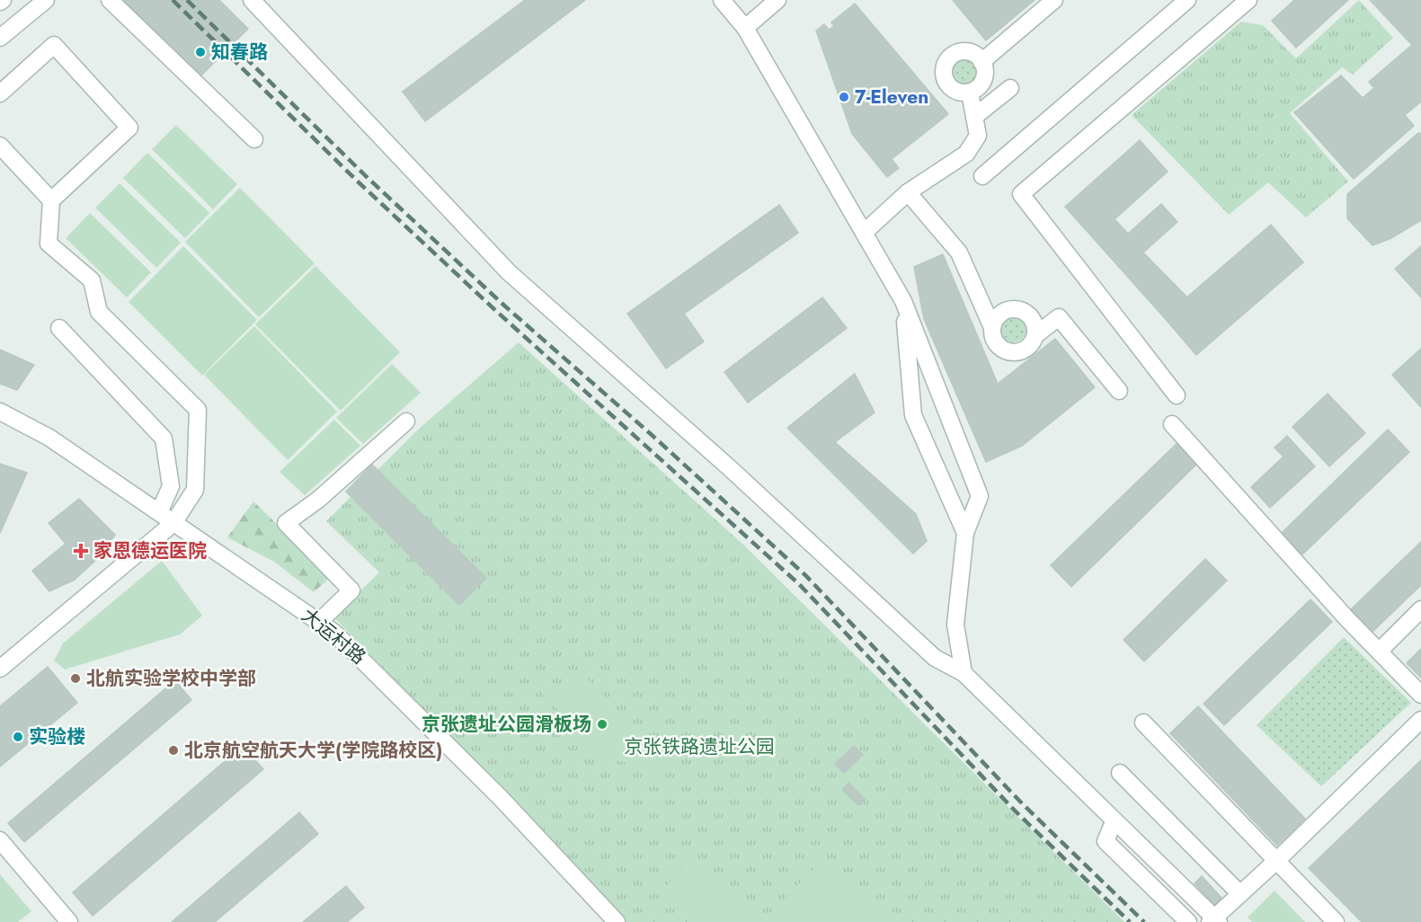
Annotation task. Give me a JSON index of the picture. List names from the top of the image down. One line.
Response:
{"streets":{"street":["大运村路"]},"parks":["京张铁路遗址公园"],"places":{"other":["知春路","7-Eleven","北航实验学校中学部","京张遗址公园滑板场","实验楼","北京航空航天大学(学院路校区)"],"health":["家恩德运医院"]}}
